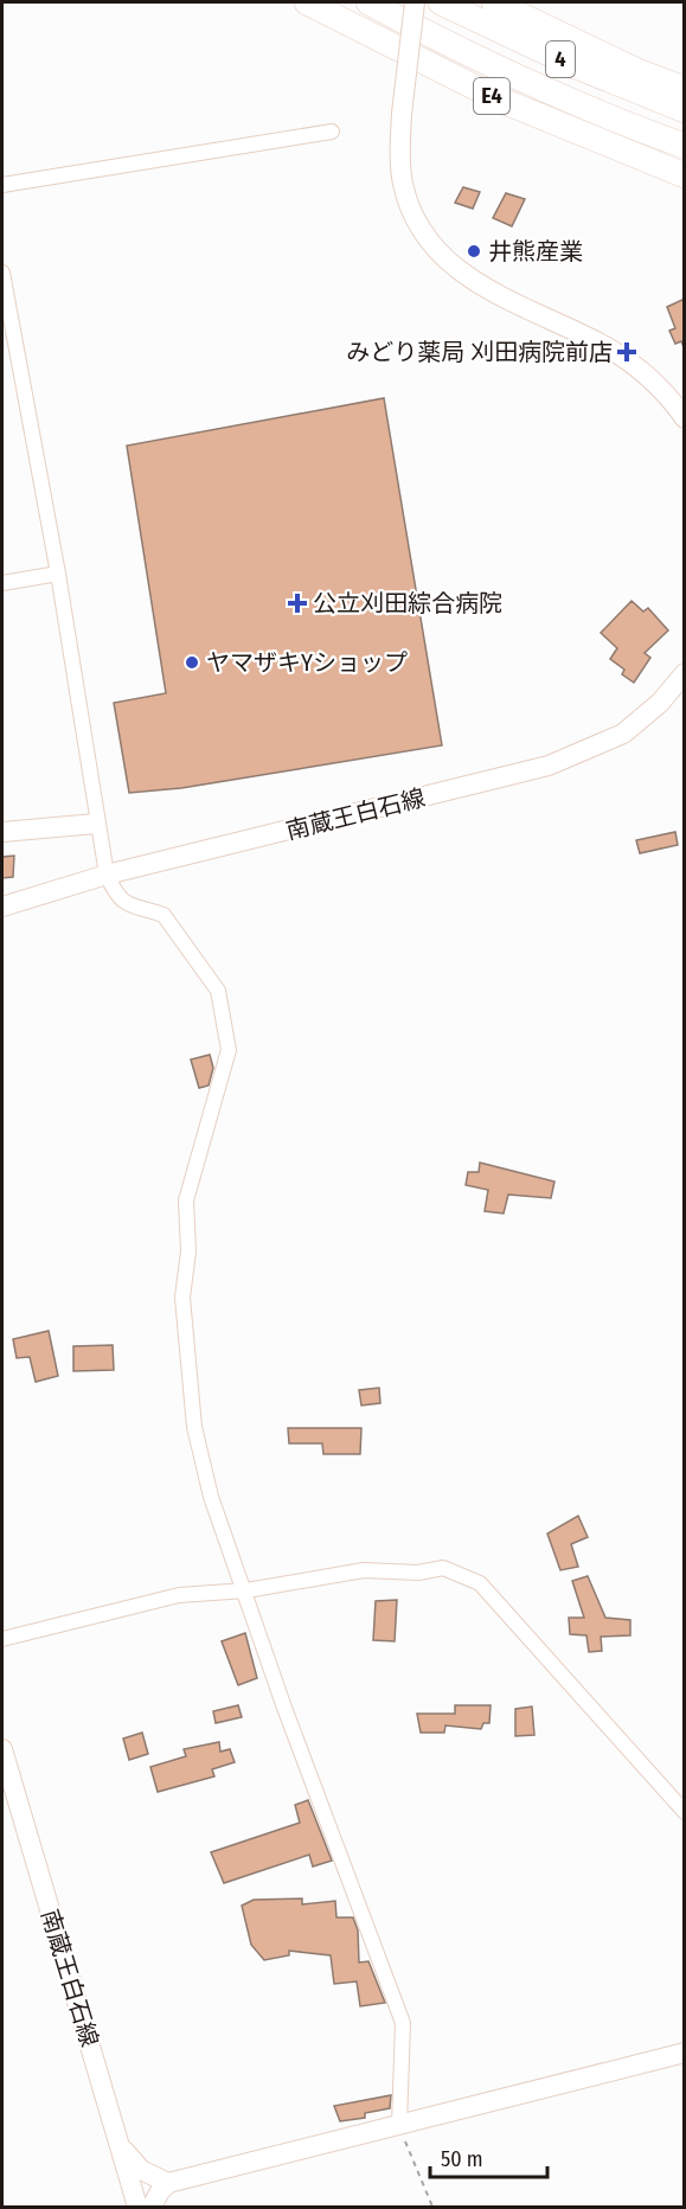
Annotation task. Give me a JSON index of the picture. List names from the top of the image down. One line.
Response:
{"streets":{"highway":["4","E4"],"main road":["南蔵王白石線"]},"places":{"other":["井熊産業","ヤマザキYショップ"],"health":["みどり薬局 刈田病院前店","公立刈田綜合病院"]},"scale_bar":"50 m"}
